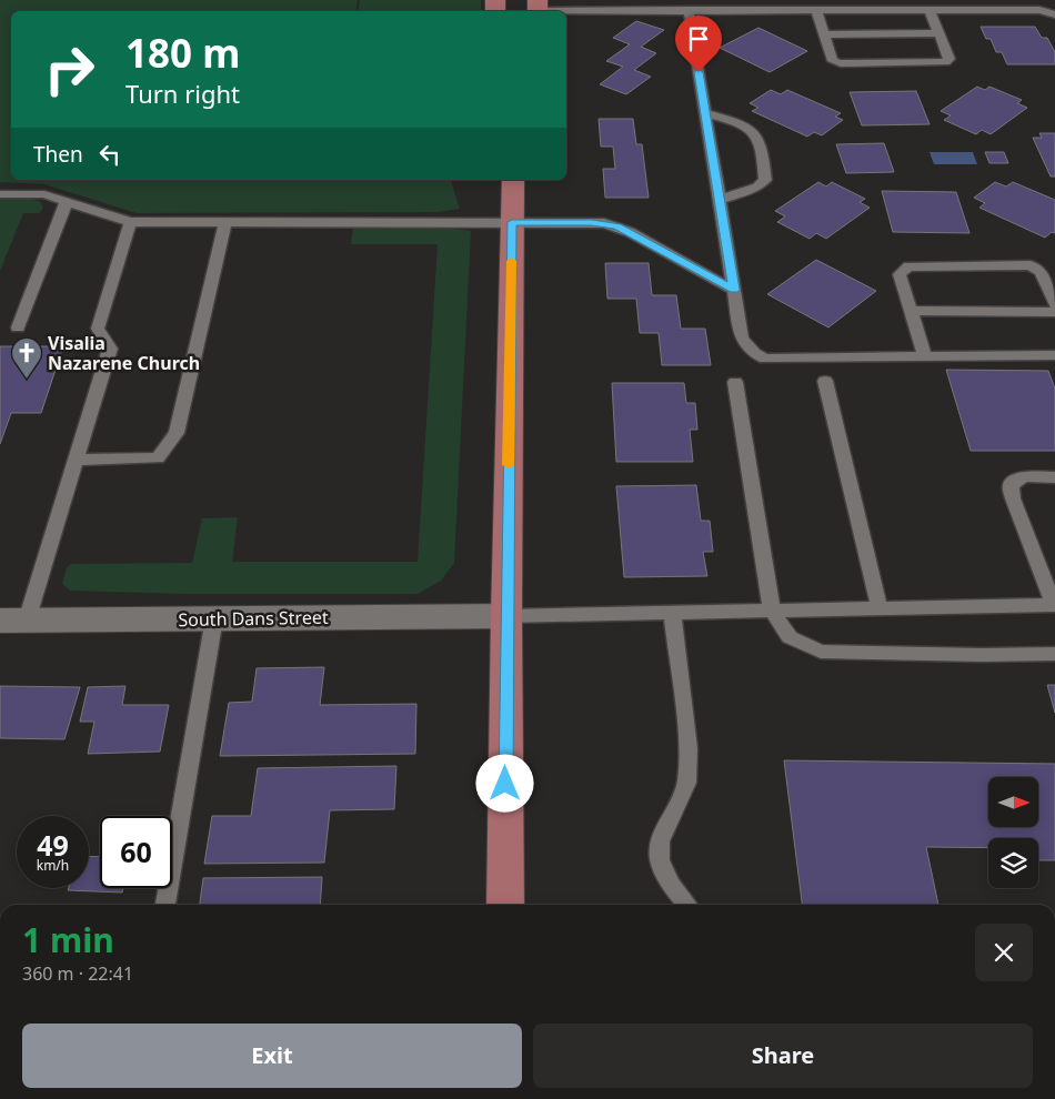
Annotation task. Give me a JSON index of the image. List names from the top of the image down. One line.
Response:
{"streets":{"street":["South Dans Street"]},"places":{"church":["Visalia Nazarene Church"]},"north":"right","page":{"turn":["180 m","Turn right"],"then":"Then","speed":"49 km/h","limit":"60","heading":["1 min","360 m · 22:41"],"buttons":["Exit","Share"]}}
